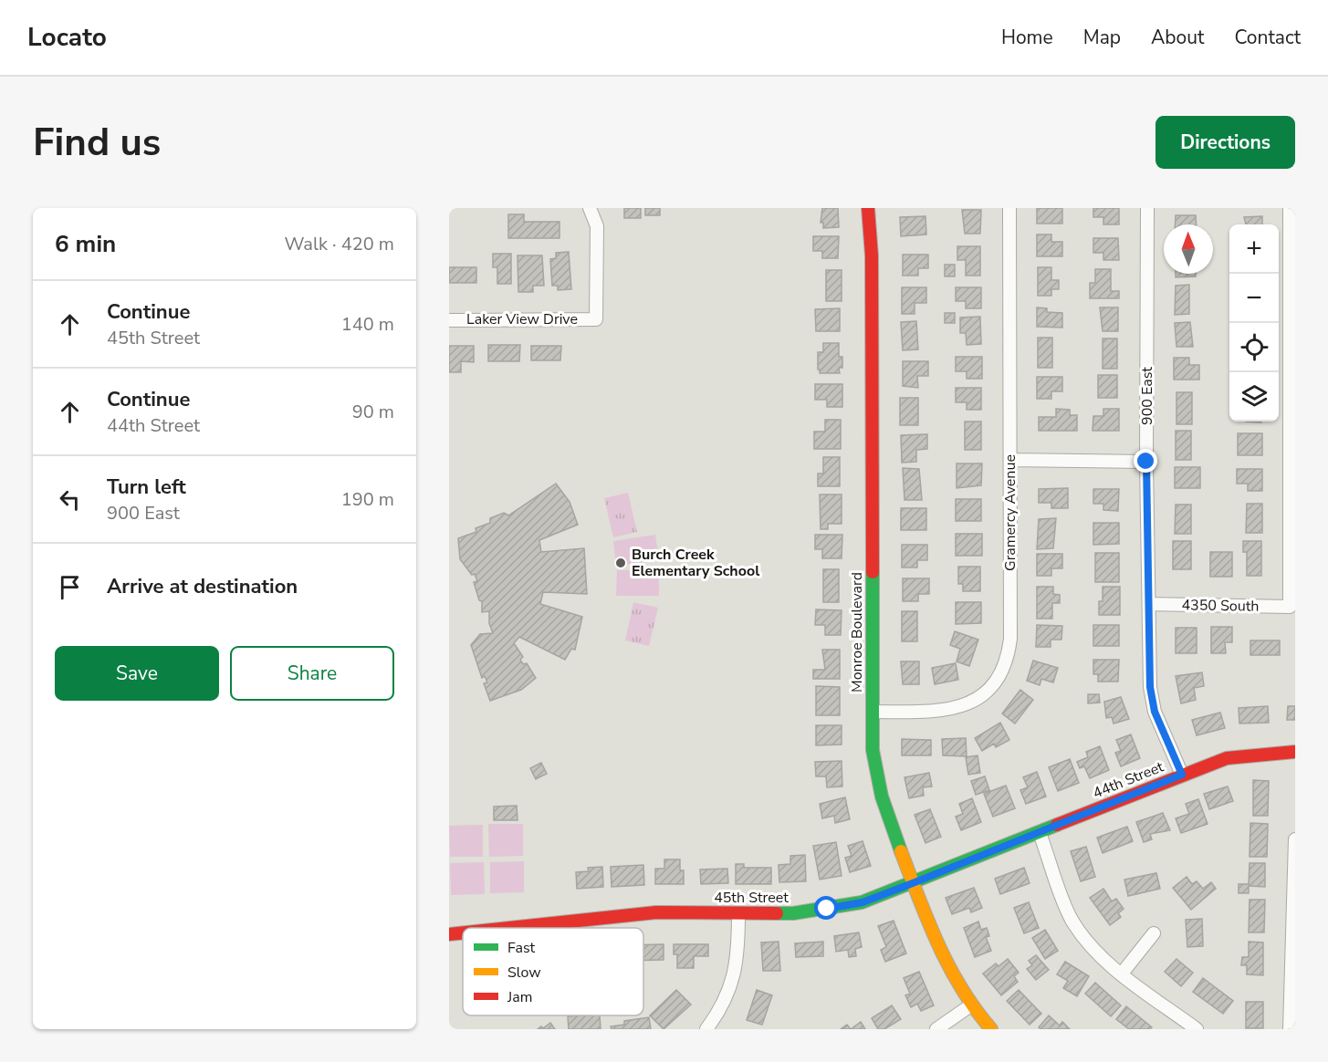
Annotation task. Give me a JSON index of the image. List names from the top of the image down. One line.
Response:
{"streets":{"street":["Laker View Drive","900 East","Gramercy Avenue","4350 South","Monroe Boulevard","44th Street","45th Street"]},"crossings":[["900 East","4350 South"],["900 East","44th Street"],["Gramercy Avenue","Monroe Boulevard"],["Monroe Boulevard","45th Street"],["44th Street","45th Street"]],"places":["Burch Creek Elementary School"],"legend":["Fast","Slow","Jam"],"north":"top","page":{"header":"Locato","nav":["Home","Map","About","Contact"],"buttons":["Directions",["Save","Share"]],"title":"Find us","heading":["6 min","Walk · 420 m"],"map_buttons":["+","−"],"list":[["Continue","45th Street","140 m"],["Continue","44th Street","90 m"],["Turn left","900 East","190 m"],"Arrive at destination"]}}
